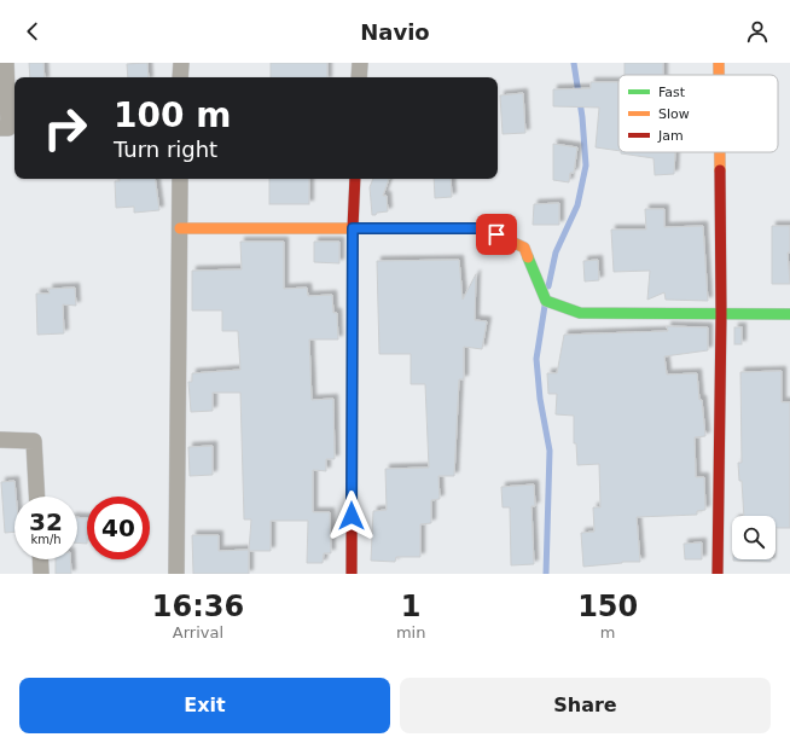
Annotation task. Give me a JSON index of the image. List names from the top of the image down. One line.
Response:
{"legend":["Fast","Slow","Jam"],"page":{"header":"Navio","turn":["100 m","Turn right"],"speed":"32 km/h","limit":"40","eta":["16:36","Arrival","1","min","150","m"],"buttons":["Exit","Share"]}}
